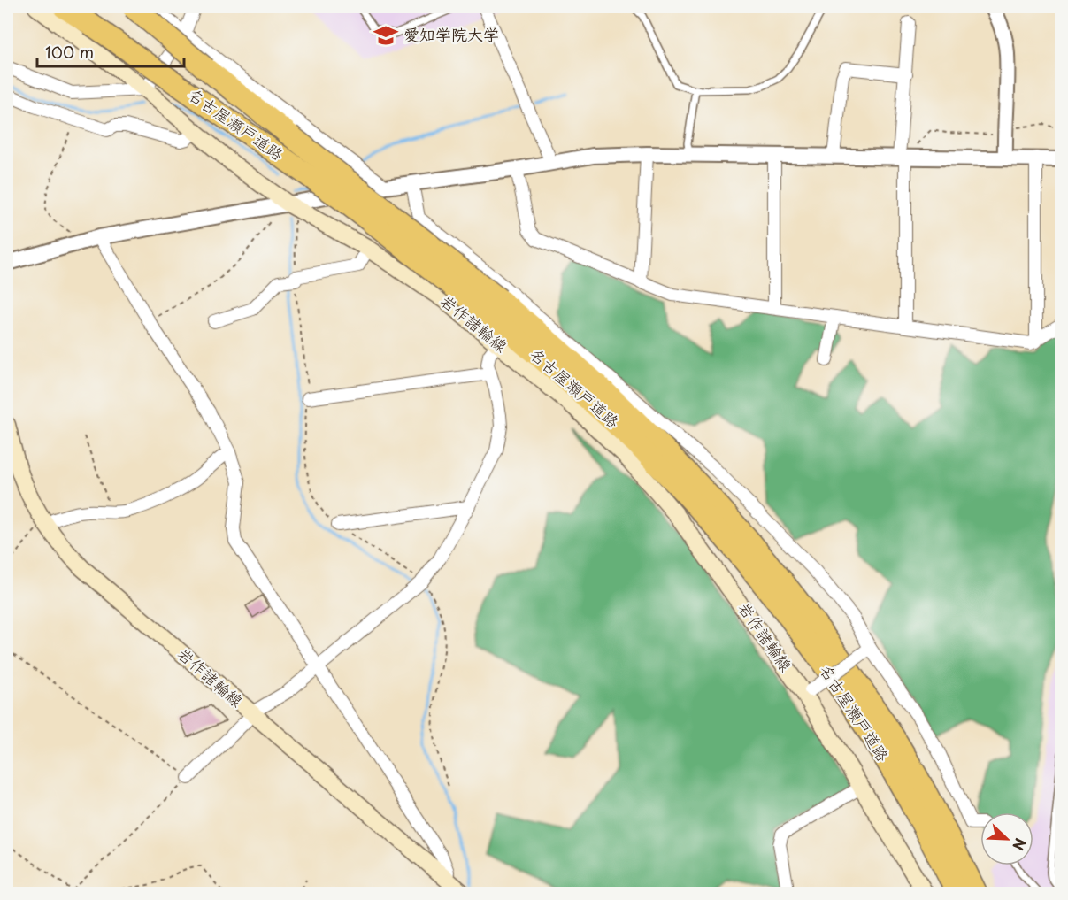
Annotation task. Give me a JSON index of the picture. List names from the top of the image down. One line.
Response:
{"streets":{"highway":["名古屋瀬戸道路"],"main road":["岩作諸輪線"]},"places":{"school or university":["愛知学院大学"]},"scale_bar":"100 m","north":"bottom right"}
